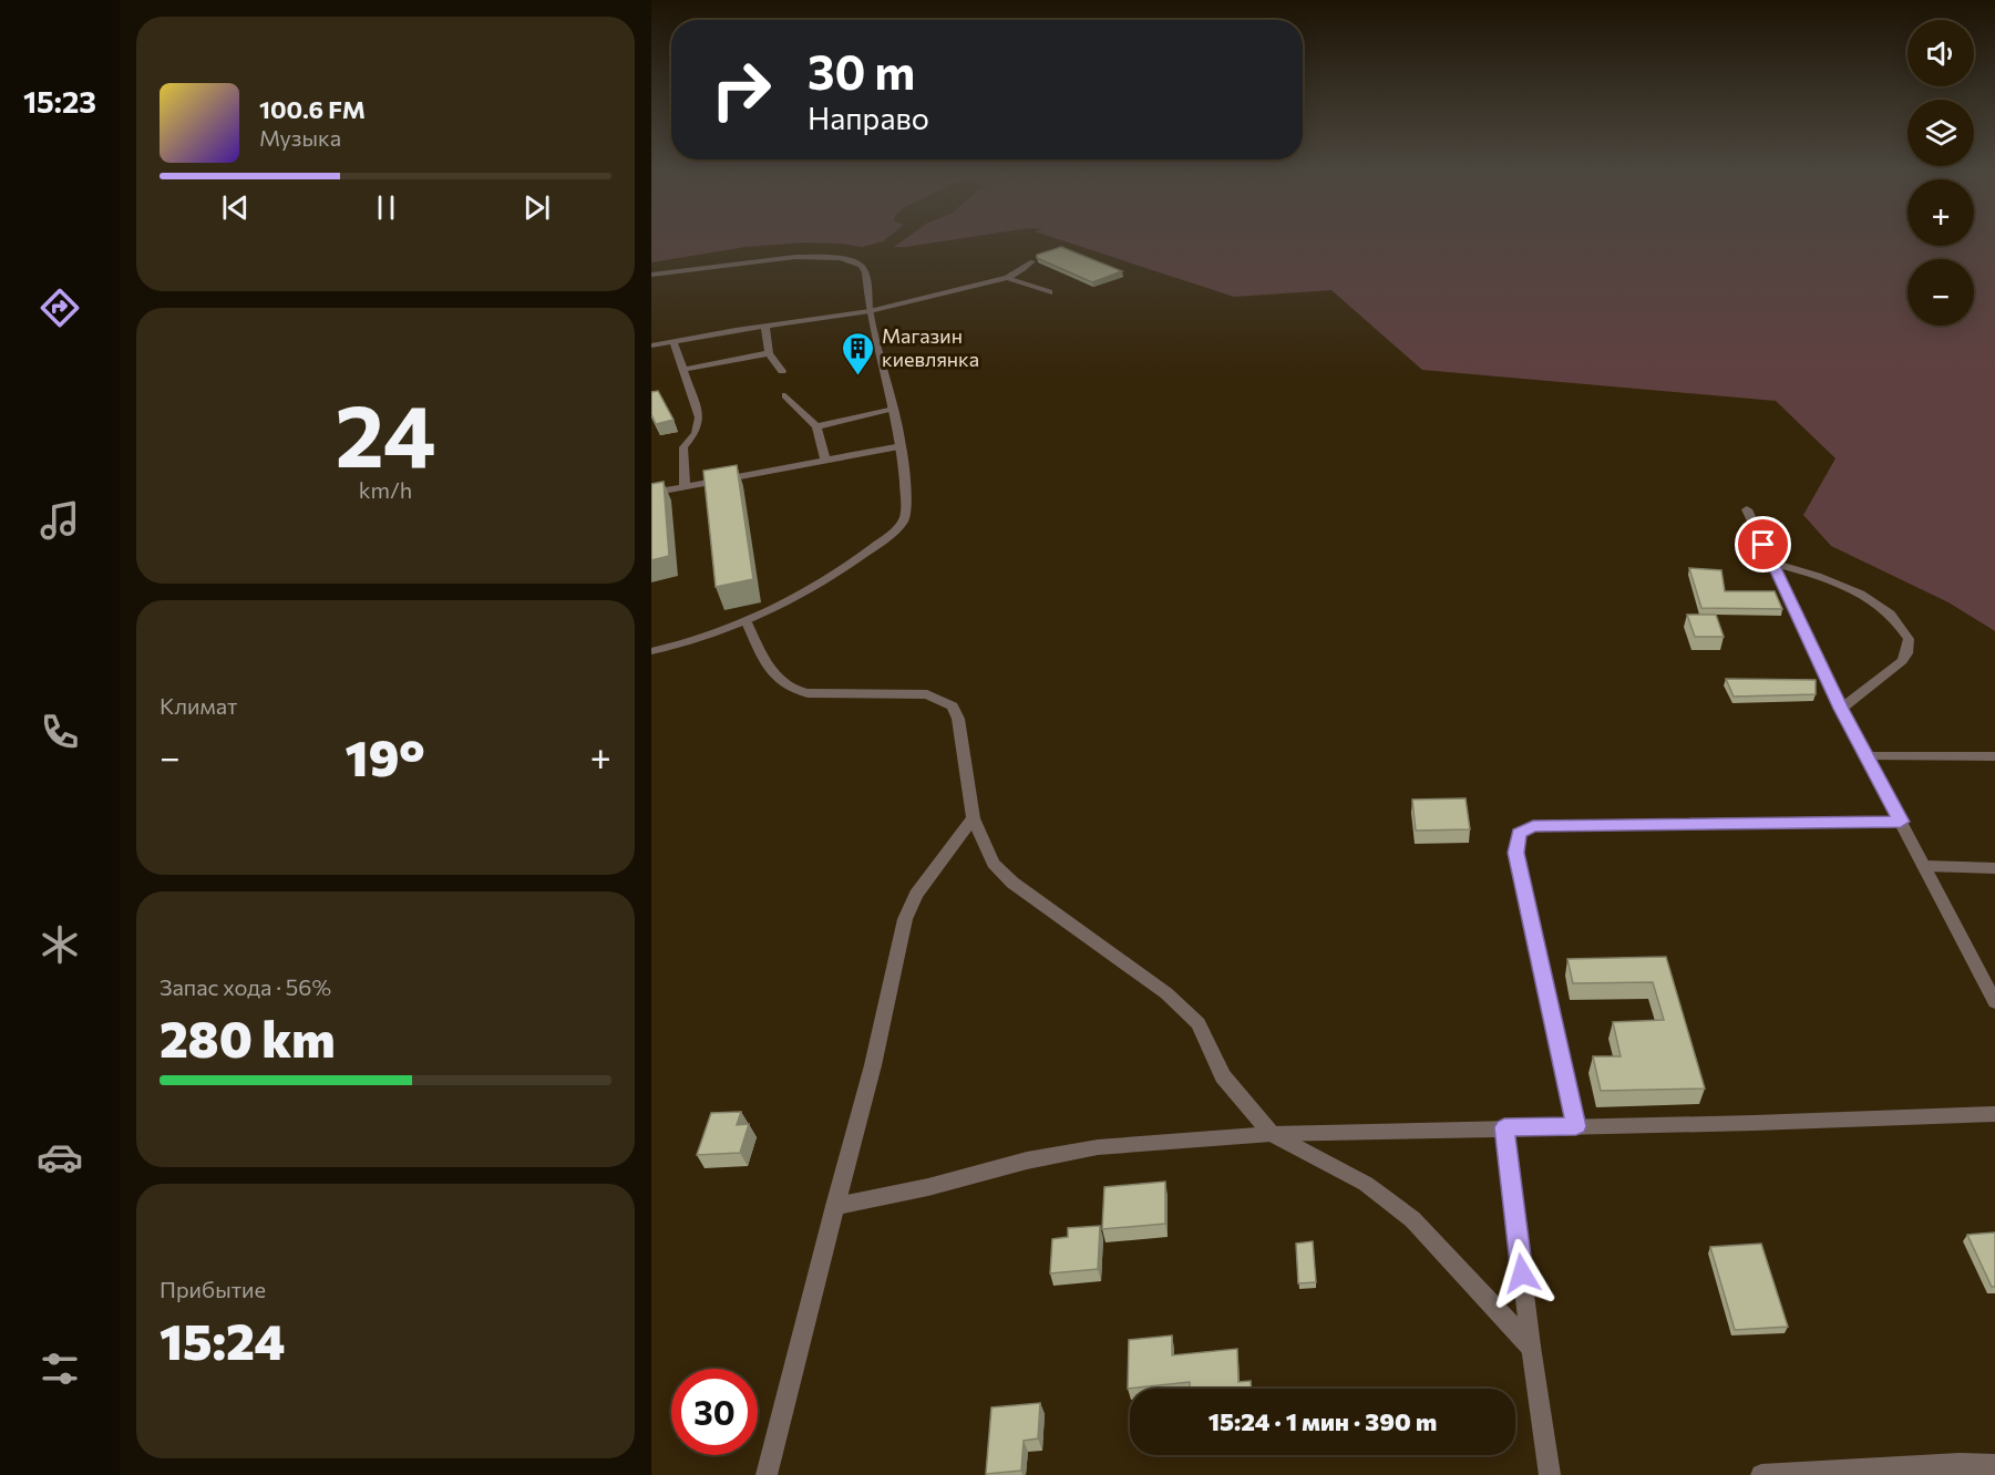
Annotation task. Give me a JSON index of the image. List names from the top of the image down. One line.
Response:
{"places":{"building":["Магазин киевлянка"]},"page":{"tabs":"15:23","map_buttons":["+","−"],"turn":["30 m","Направо"],"song":["100.6 FM","Музыка"],"tile":[["24","km/h"],"Климат",["Запас хода · 56%","280 km"],["Прибытие","15:24"]],"heat":["−","19°","+"],"limit":"30","trip":"15:24 · 1 мин · 390 m"}}
